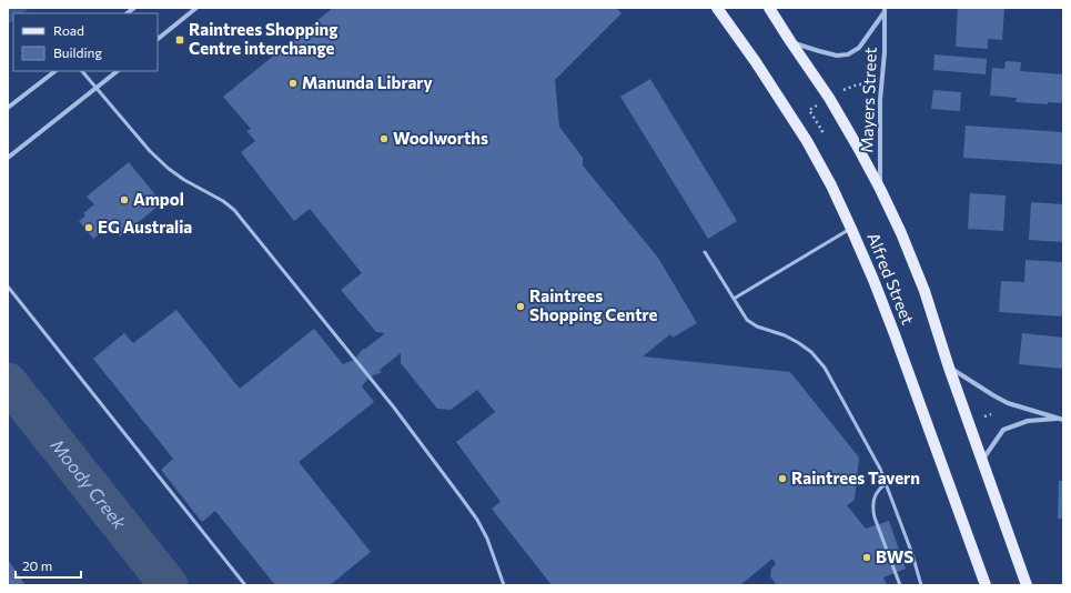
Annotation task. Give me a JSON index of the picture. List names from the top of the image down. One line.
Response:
{"streets":{"main road":["Alfred Street"],"street":["Mayers Street"]},"crossings":[["Mayers Street","Alfred Street"]],"water":["Moody Creek"],"places":{"transit":["Raintrees Shopping Centre interchange"],"other":["Manunda Library","Woolworths","Ampol","EG Australia","Raintrees Shopping Centre","Raintrees Tavern","BWS"]},"legend":["Road","Building"],"scale_bar":"20 m"}
